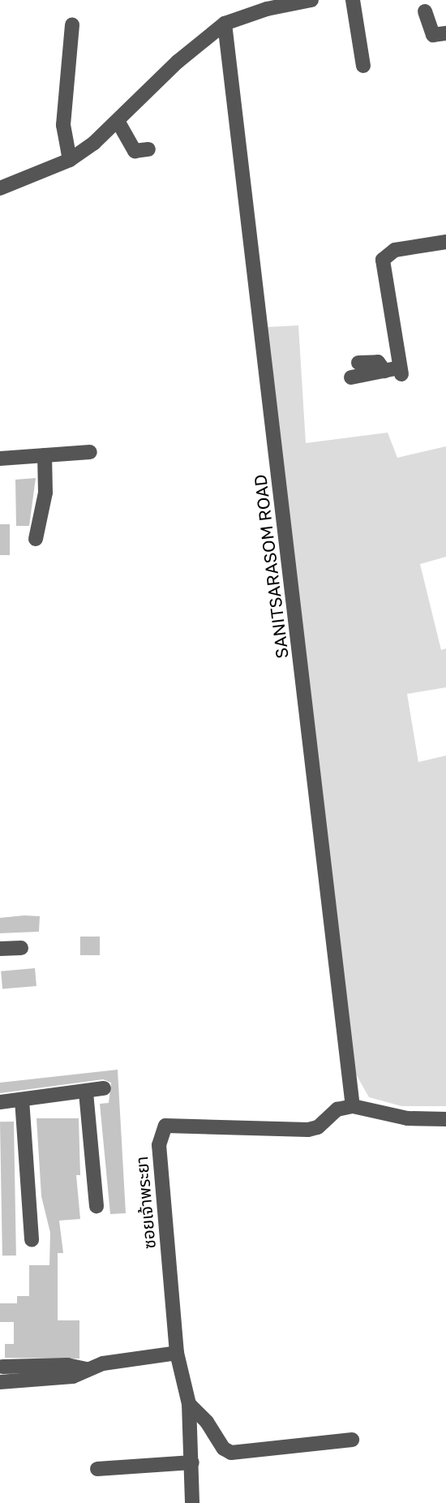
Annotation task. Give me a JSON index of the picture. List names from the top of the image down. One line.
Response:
{"streets":{"street":["SANITSARASOM ROAD","ซอยเจ้าพระยา"]},"crossings":[["SANITSARASOM ROAD","ซอยเจ้าพระยา"]]}
